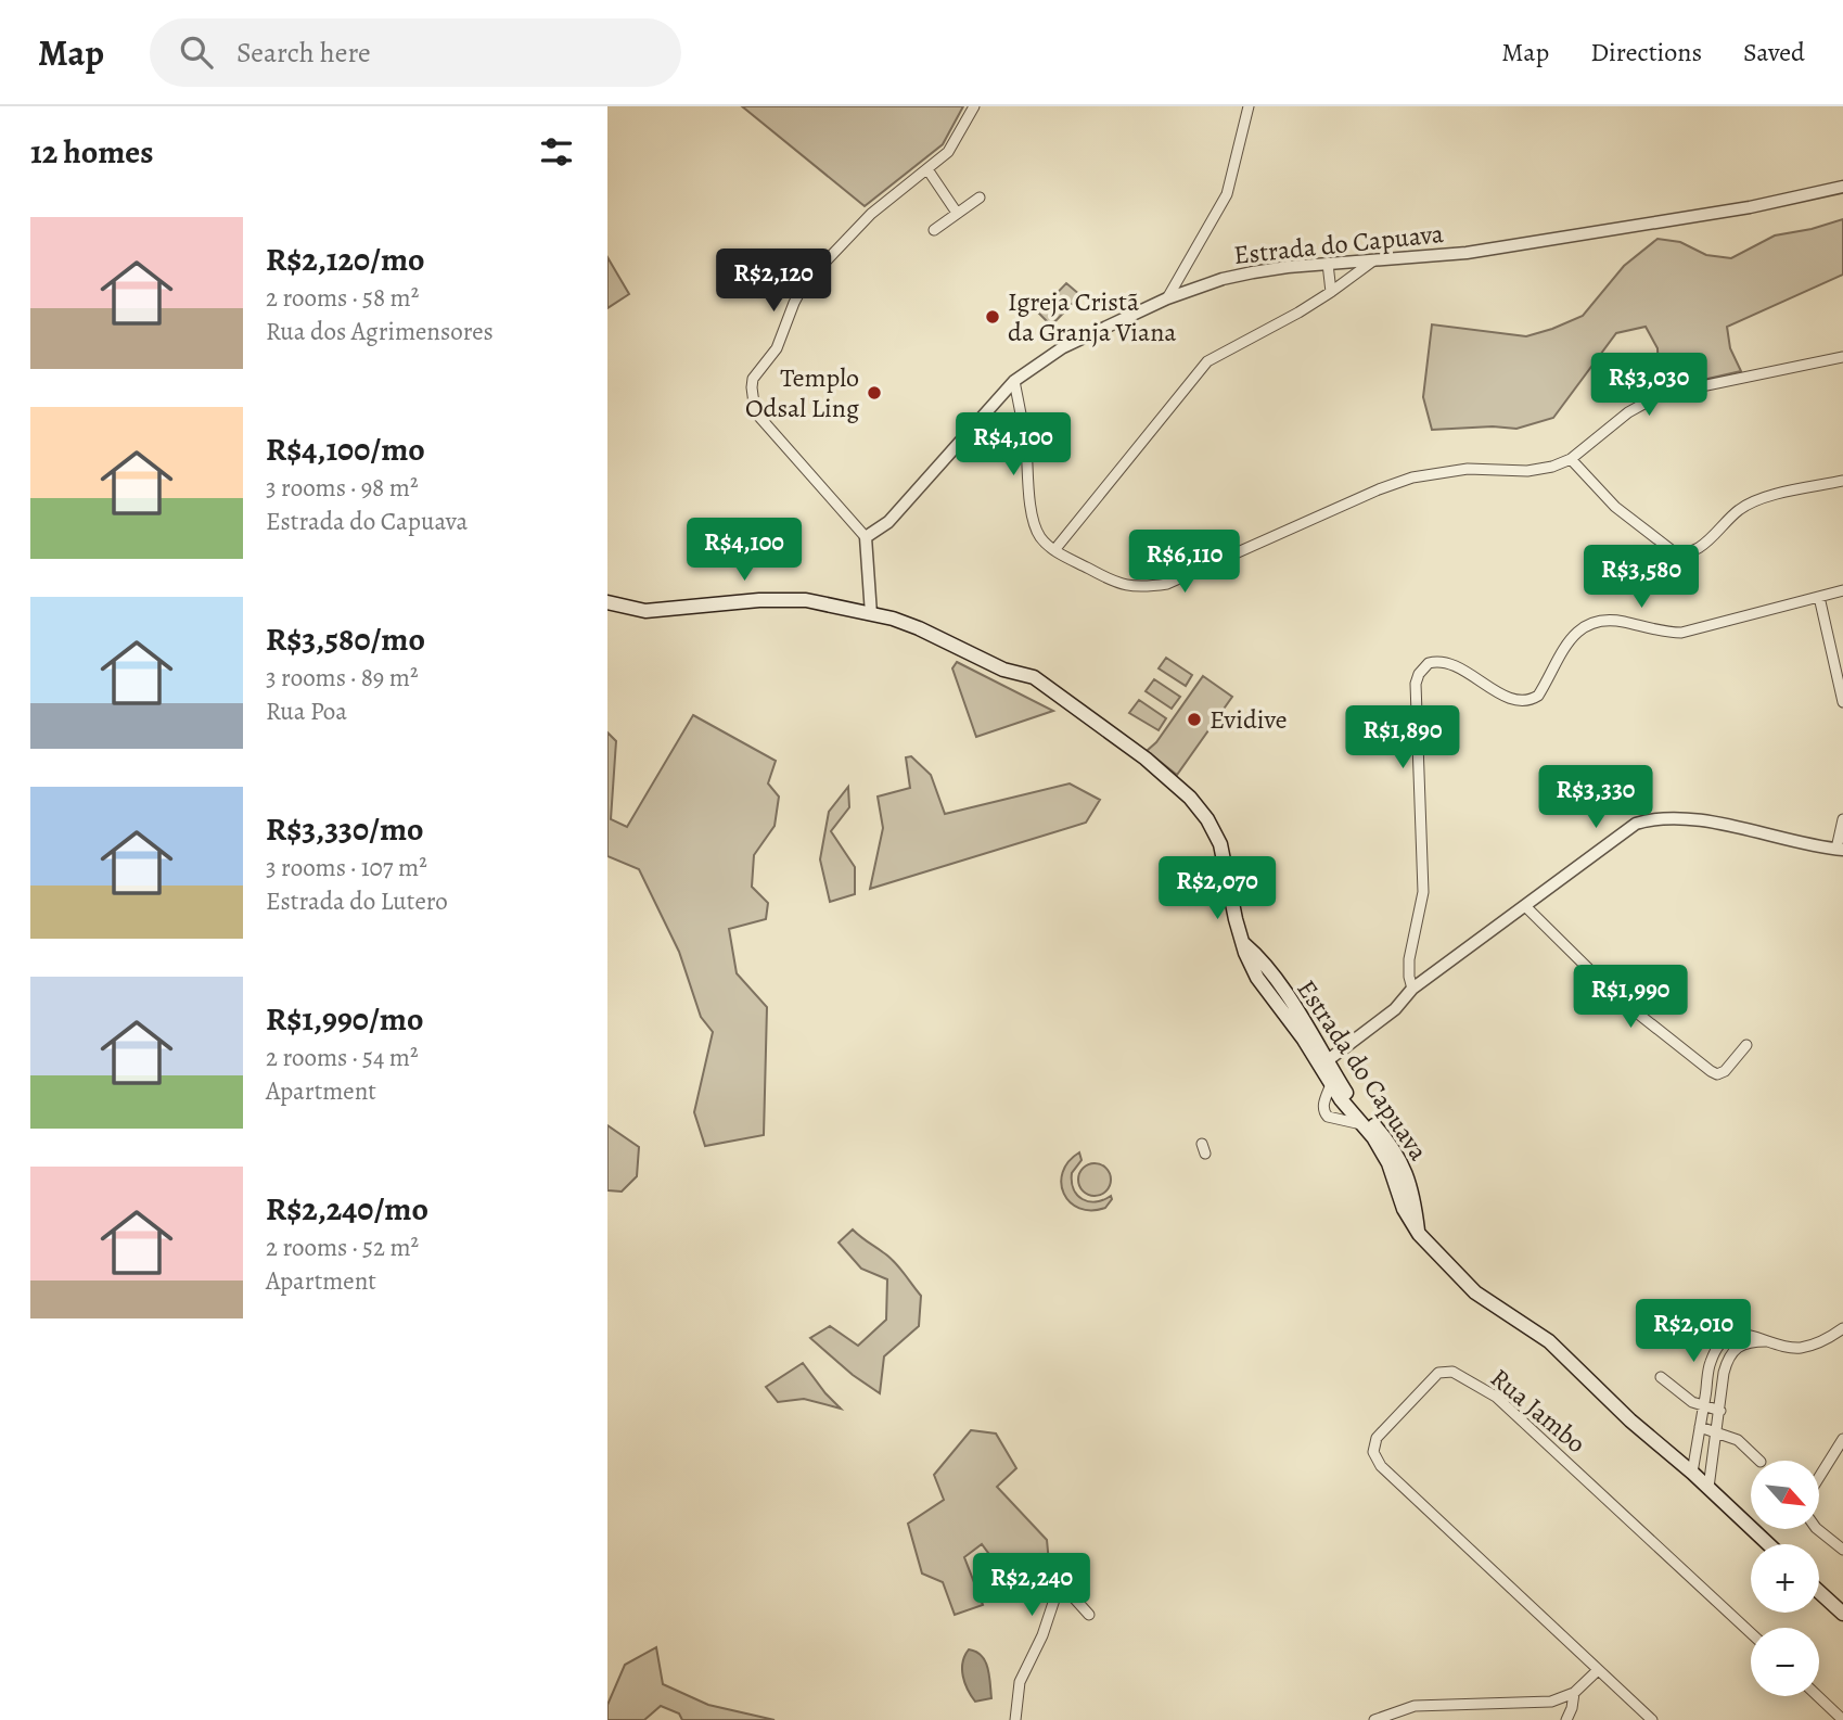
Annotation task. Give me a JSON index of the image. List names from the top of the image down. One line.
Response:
{"streets":{"main road":["Estrada do Capuava"],"street":["Rua Jambo"]},"places":["Igreja Cristã da Granja Viana","Templo Odsal Ling","Evidive"],"north":"bottom right","page":{"header":"Map","search":"Search here","nav":["Map","Directions","Saved"],"heading":"12 homes","list":[{"name":"R$2,120/mo","note":"2 rooms · 58 m² · Rua dos Agrimensores"},{"name":"R$4,100/mo","note":"3 rooms · 98 m² · Estrada do Capuava"},{"name":"R$3,580/mo","note":"3 rooms · 89 m² · Rua Poa"},{"name":"R$3,330/mo","note":"3 rooms · 107 m² · Estrada do Lutero"},{"name":"R$1,990/mo","note":"2 rooms · 54 m² · Apartment"},{"name":"R$2,240/mo","note":"2 rooms · 52 m² · Apartment"}],"price":["R$2,120","R$3,030","R$4,100","R$4,100","R$6,110","R$3,580","R$1,890","R$3,330","R$2,070","R$1,990","R$2,010","R$2,240"],"map_buttons":["+","−"]}}
